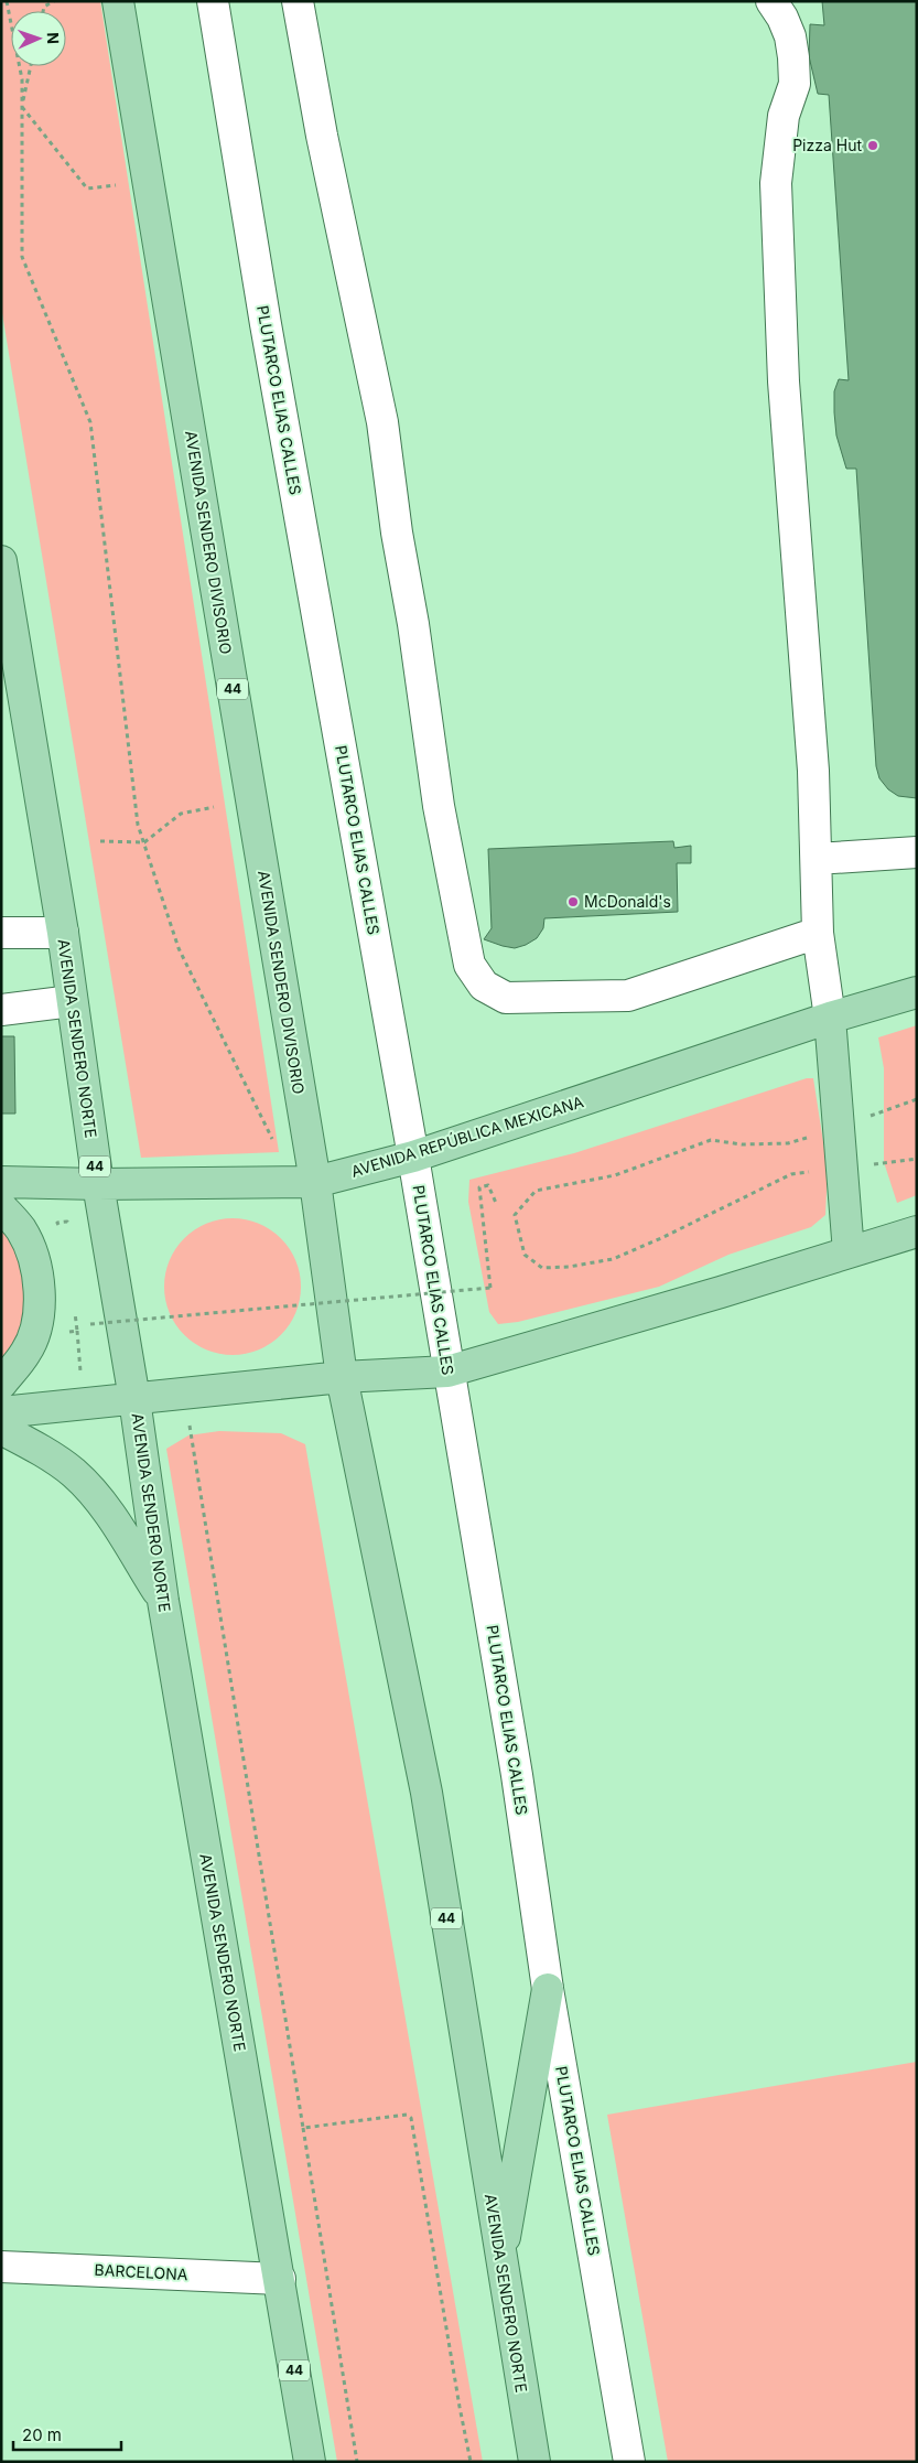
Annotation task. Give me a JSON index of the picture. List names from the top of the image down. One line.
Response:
{"streets":{"main road":["AVENIDA SENDERO DIVISORIO","44","AVENIDA SENDERO NORTE","AVENIDA REPÚBLICA MEXICANA"],"street":["PLUTARCO ELIAS CALLES","BARCELONA"]},"crossings":[["PLUTARCO ELIAS CALLES","AVENIDA REPÚBLICA MEXICANA"],["AVENIDA SENDERO DIVISORIO","AVENIDA SENDERO NORTE"],["AVENIDA SENDERO DIVISORIO","AVENIDA REPÚBLICA MEXICANA"],["AVENIDA SENDERO NORTE","AVENIDA REPÚBLICA MEXICANA"],["AVENIDA SENDERO NORTE","BARCELONA"]],"places":["Pizza Hut","McDonald's"],"scale_bar":"20 m","north":"right"}
